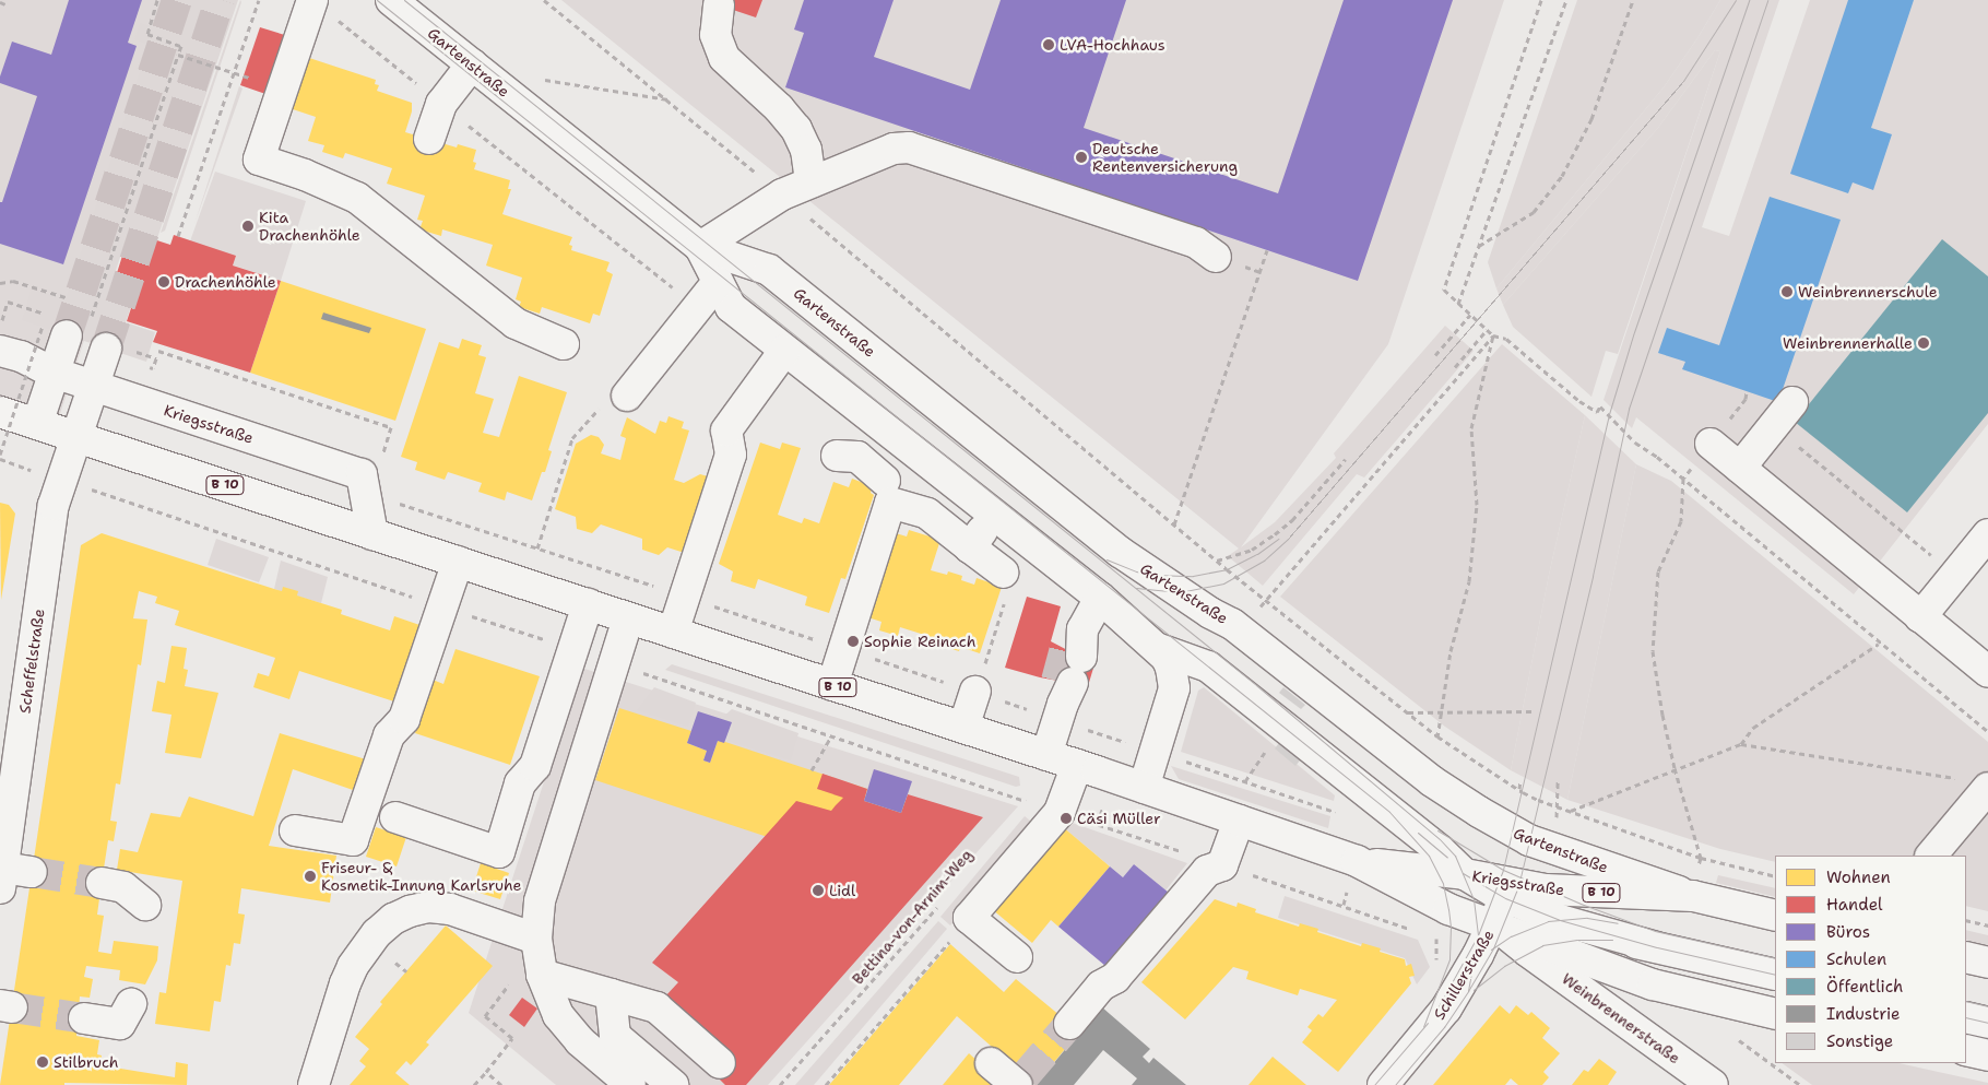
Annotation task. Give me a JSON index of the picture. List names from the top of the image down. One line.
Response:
{"streets":{"street":["Gartenstraße","Kriegsstraße","B 10","Scheffelstraße","Schillerstraße","Weinbrennerstraße"],"path":["Bettina-von-Arnim-Weg"]},"crossings":[["Gartenstraße","Kriegsstraße"],["Gartenstraße","B 10"],["Kriegsstraße","B 10"],["Kriegsstraße","Scheffelstraße"],["Kriegsstraße","Schillerstraße"],["B 10","Scheffelstraße"],["B 10","Schillerstraße"],["B 10","Weinbrennerstraße"]],"places":["LVA-Hochhaus","Deutsche Rentenversicherung","Kita Drachenhöhle","Drachenhöhle","Weinbrennerschule","Weinbrennerhalle","Sophie Reinach","Cäsi Müller","Friseur- & Kosmetik-Innung Karlsruhe","Lidl","Stilbruch"],"legend":["Wohnen","Handel","Büros","Schulen","Öffentlich","Industrie","Sonstige"]}
